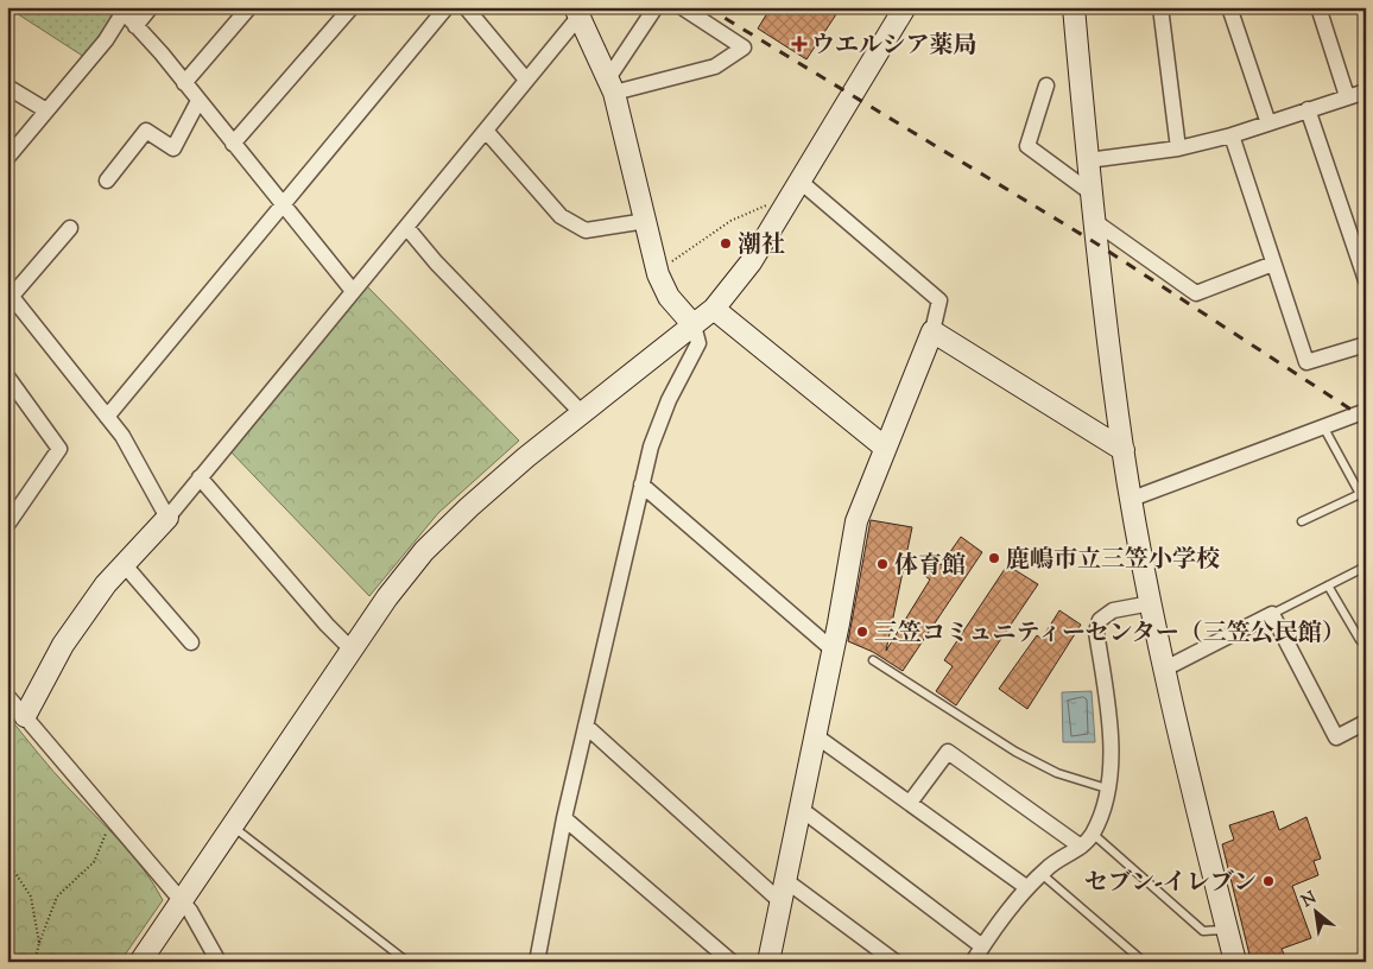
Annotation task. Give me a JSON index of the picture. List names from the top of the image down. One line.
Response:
{"places":{"health":["ウエルシア薬局"],"other":["潮社","鹿嶋市立三笠小学校","体育館","三笠コミュニティーセンター（三笠公民館）","セブン-イレブン"]},"north":"top left"}
